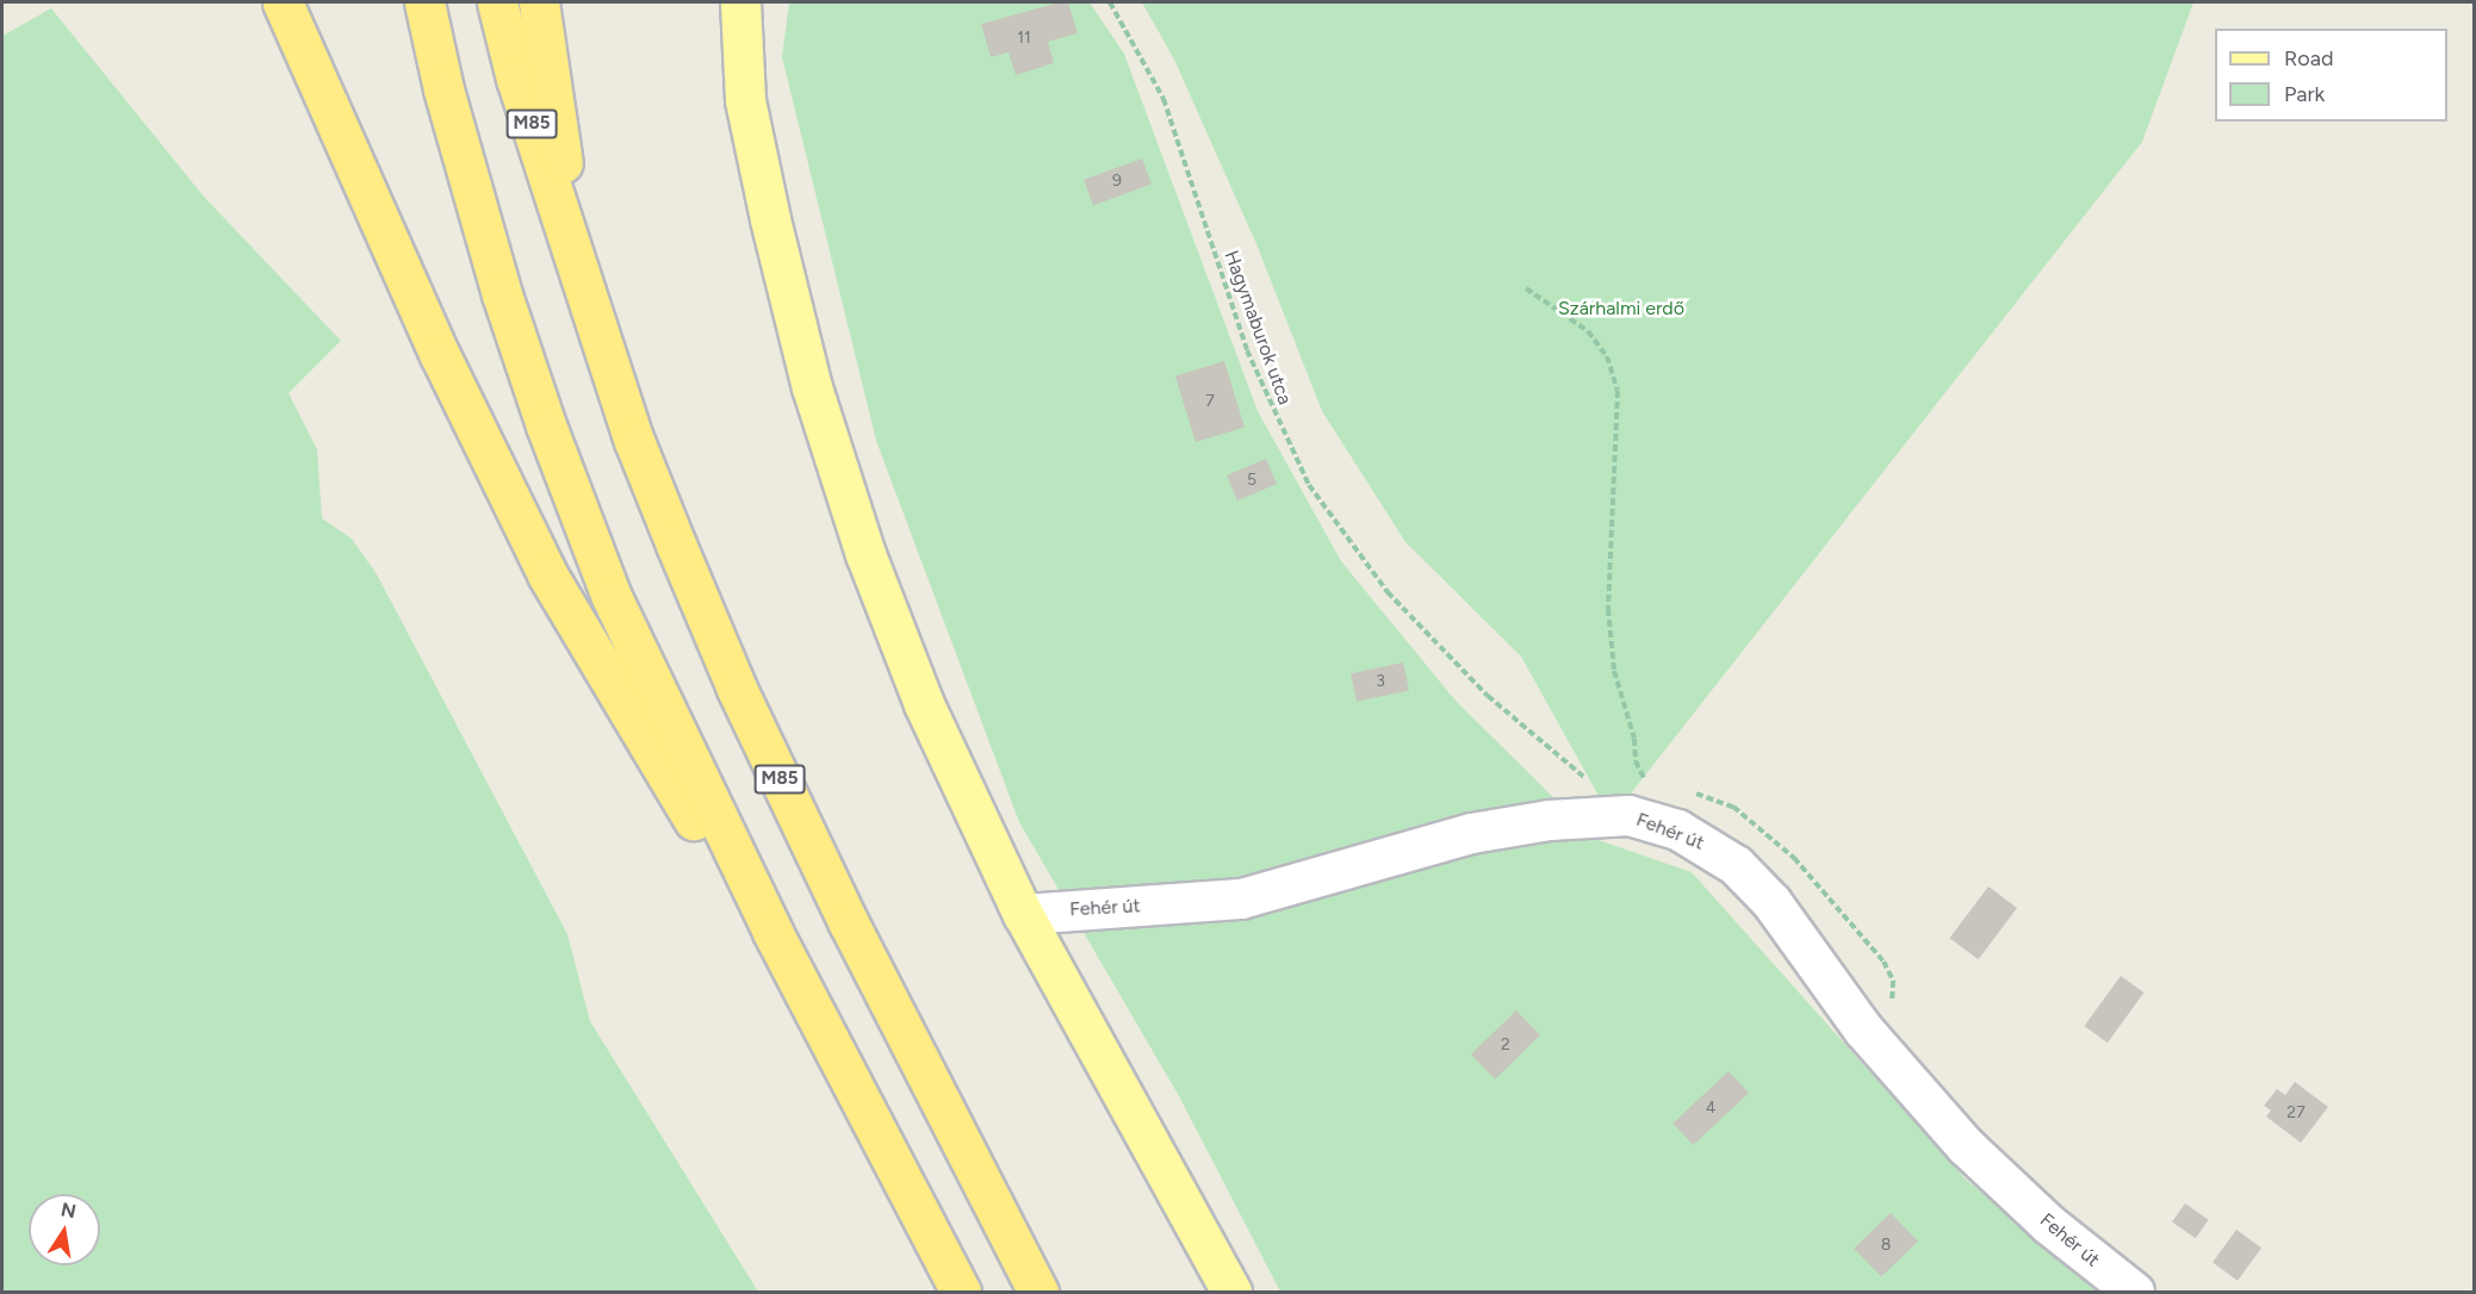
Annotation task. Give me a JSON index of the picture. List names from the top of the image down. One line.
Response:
{"streets":{"highway":["M85"],"street":["Fehér út"],"path":["Hagymaburok utca"]},"crossings":[["Hagymaburok utca","Fehér út"]],"parks":["Szárhalmi erdő"],"house_numbers":["11","9","7","5","3","2","4","27","8"],"legend":["Road","Park"],"north":"top"}
